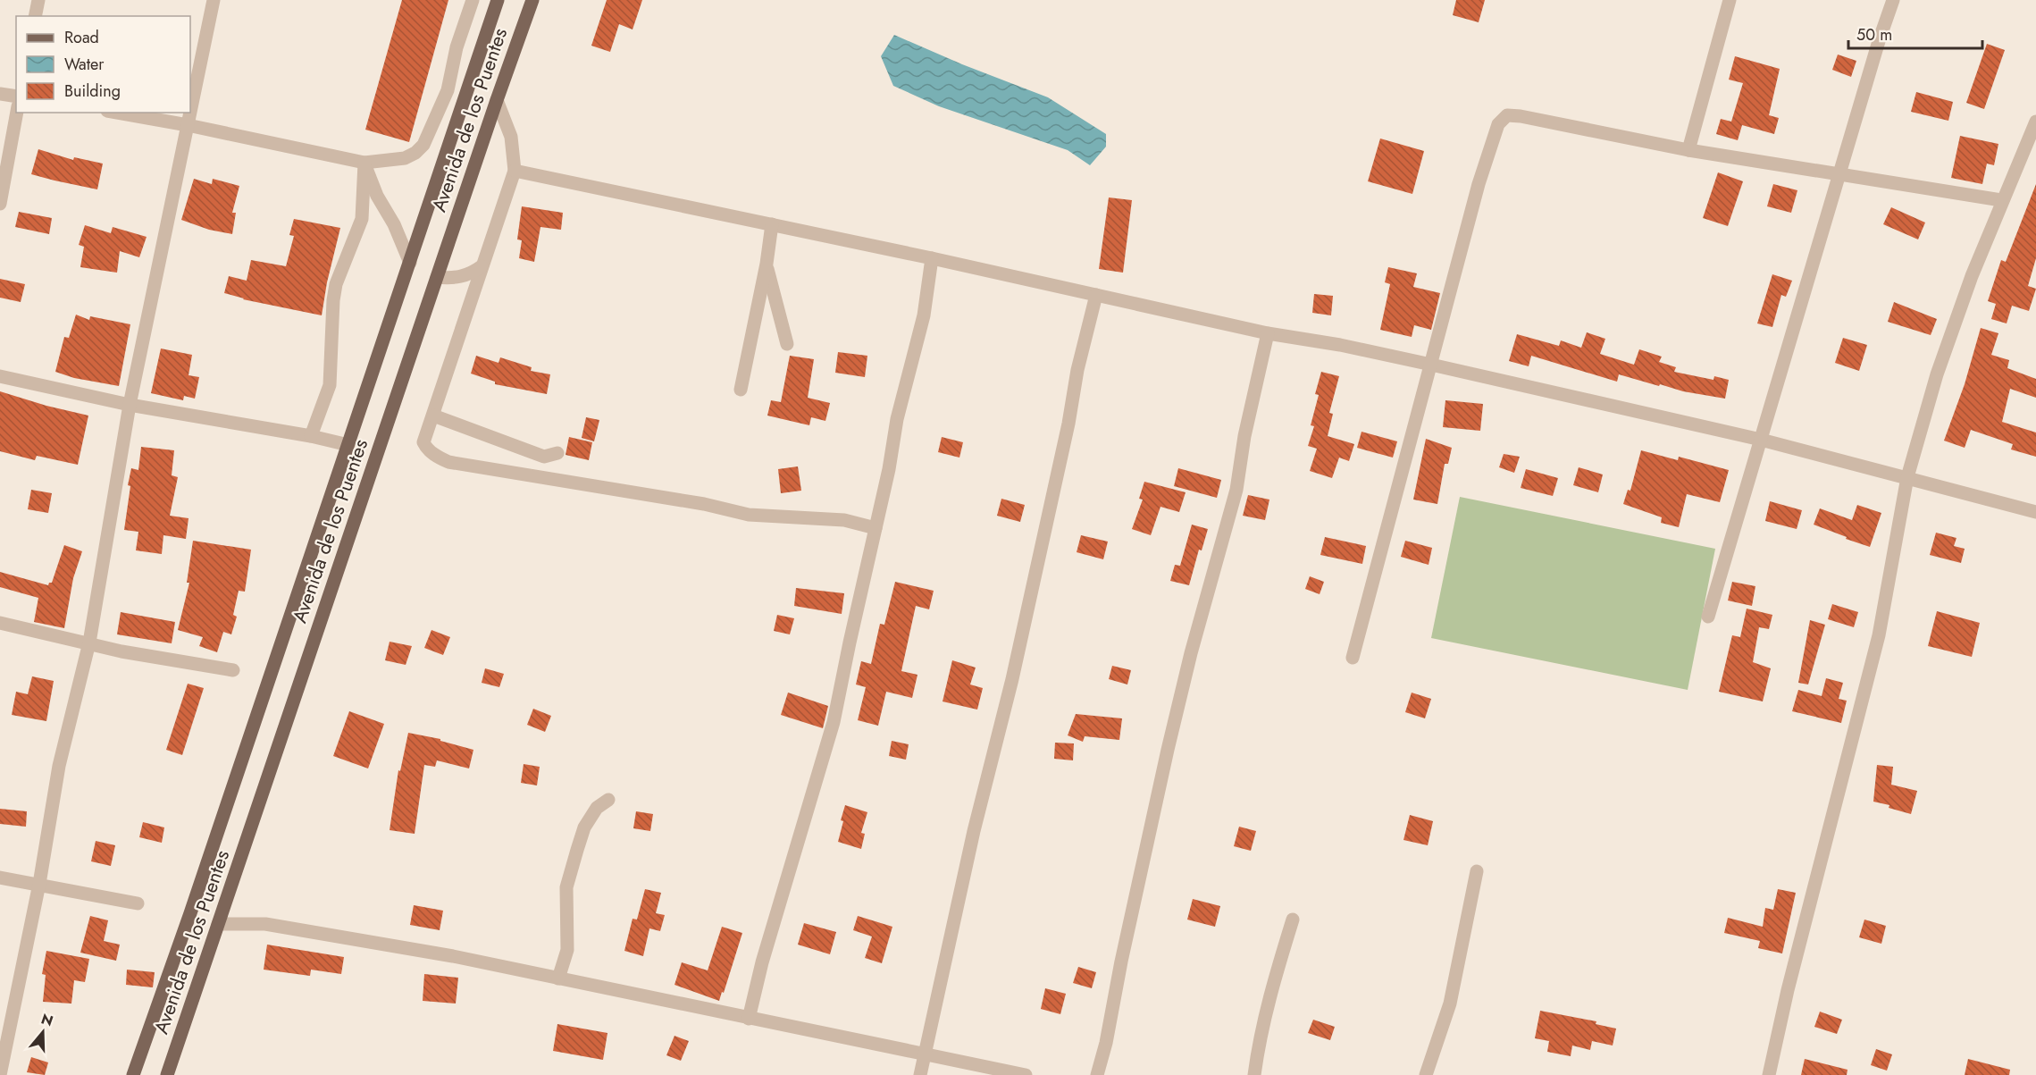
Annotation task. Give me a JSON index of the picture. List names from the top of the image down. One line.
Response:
{"streets":{"main road":["Avenida de los Puentes"]},"legend":["Road","Water","Building"],"scale_bar":"50 m","north":"top"}
